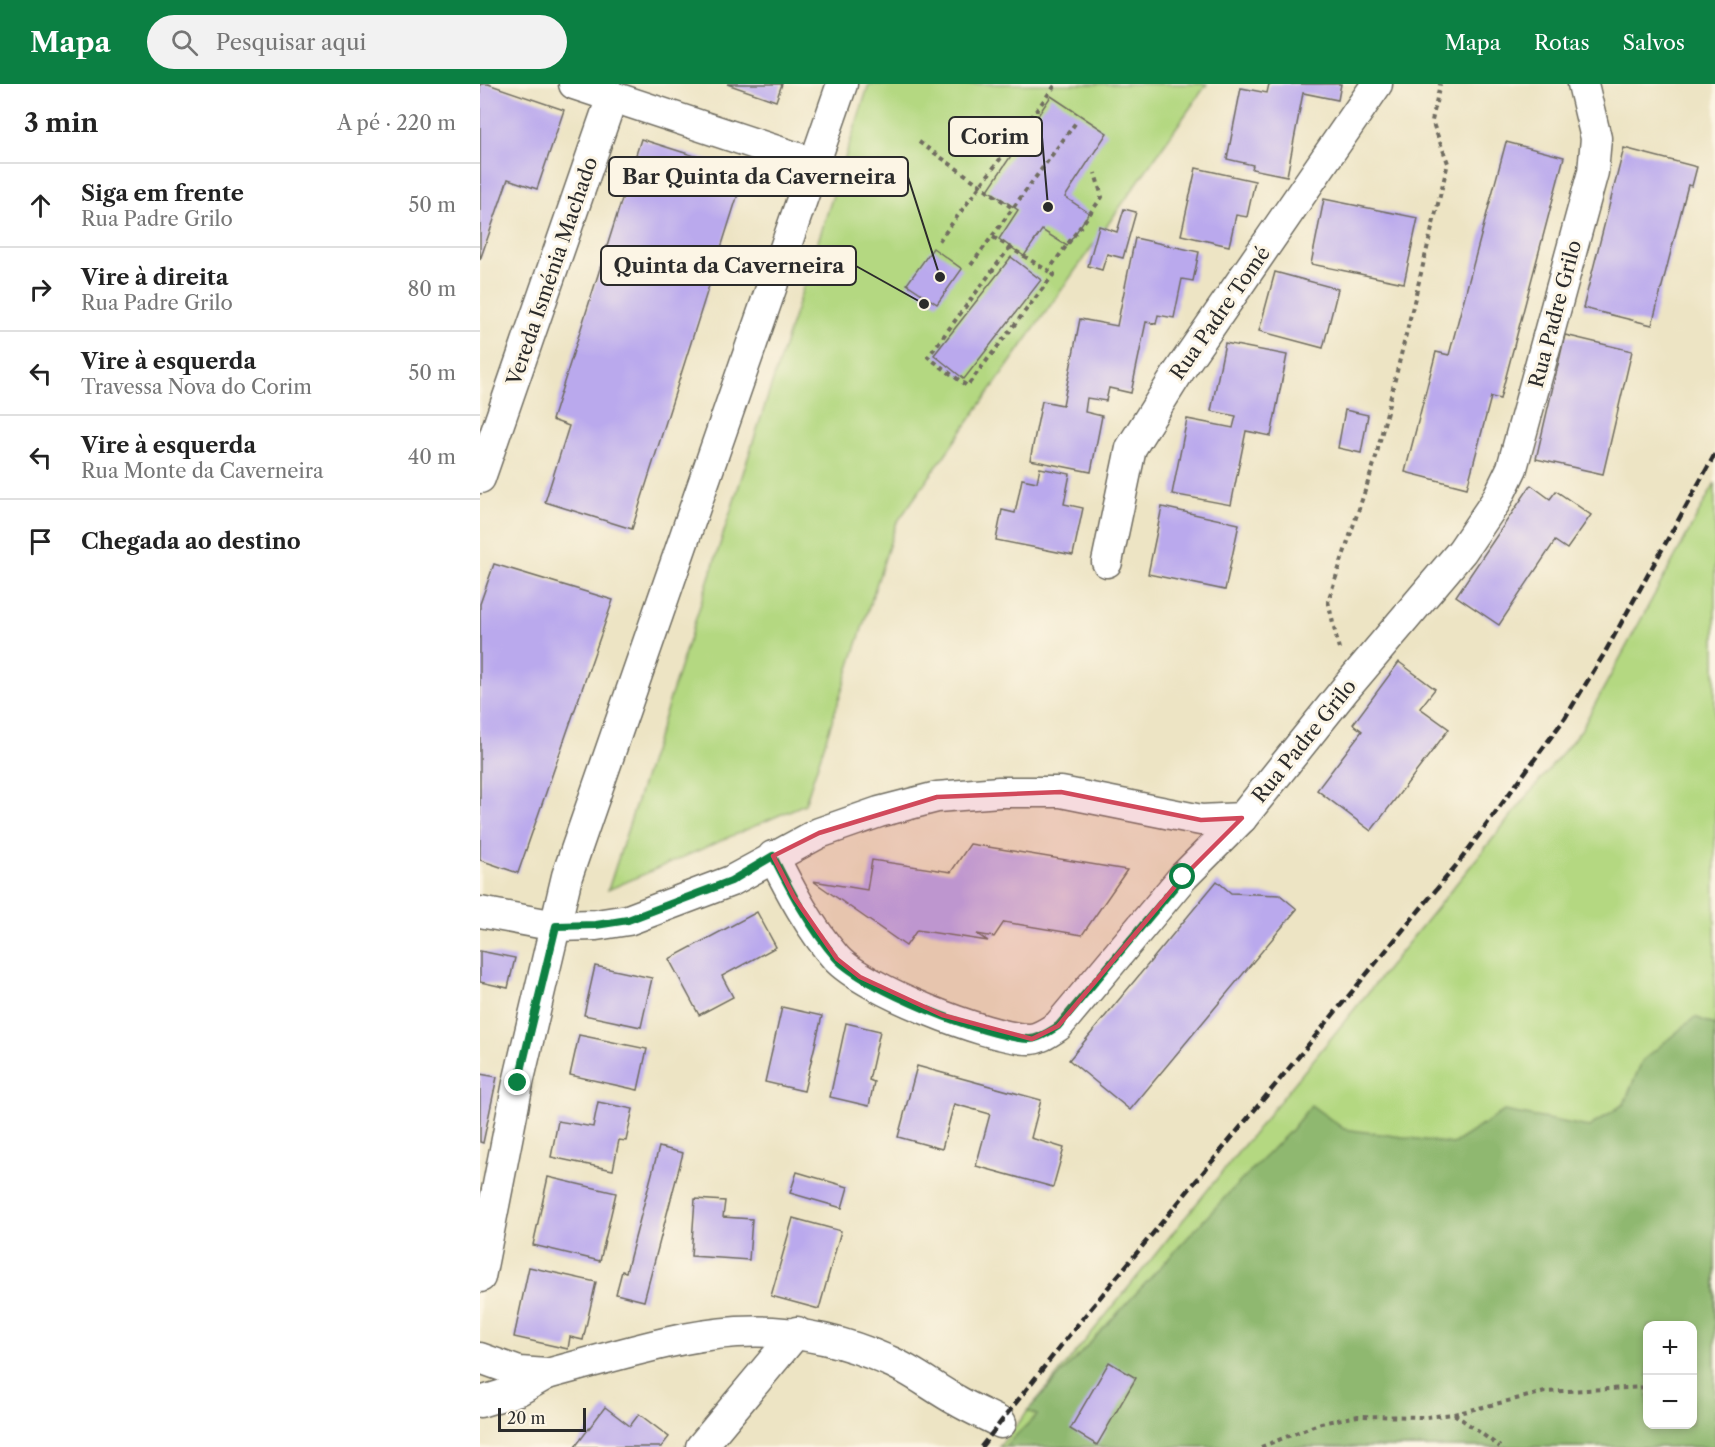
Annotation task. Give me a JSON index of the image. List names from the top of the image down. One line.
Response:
{"streets":{"street":["Vereda Isménia Machado","Rua Padre Tomé","Rua Padre Grilo"]},"places":["Corim","Bar Quinta da Caverneira","Quinta da Caverneira"],"scale_bar":"20 m","page":{"header":"Mapa","search":"Pesquisar aqui","nav":["Mapa","Rotas","Salvos"],"heading":["3 min","A pé · 220 m"],"list":[["Siga em frente","Rua Padre Grilo","50 m"],["Vire à direita","Rua Padre Grilo","80 m"],["Vire à esquerda","Travessa Nova do Corim","50 m"],["Vire à esquerda","Rua Monte da Caverneira","40 m"],"Chegada ao destino"],"map_buttons":["+","−"],"scale":"20 m"}}
